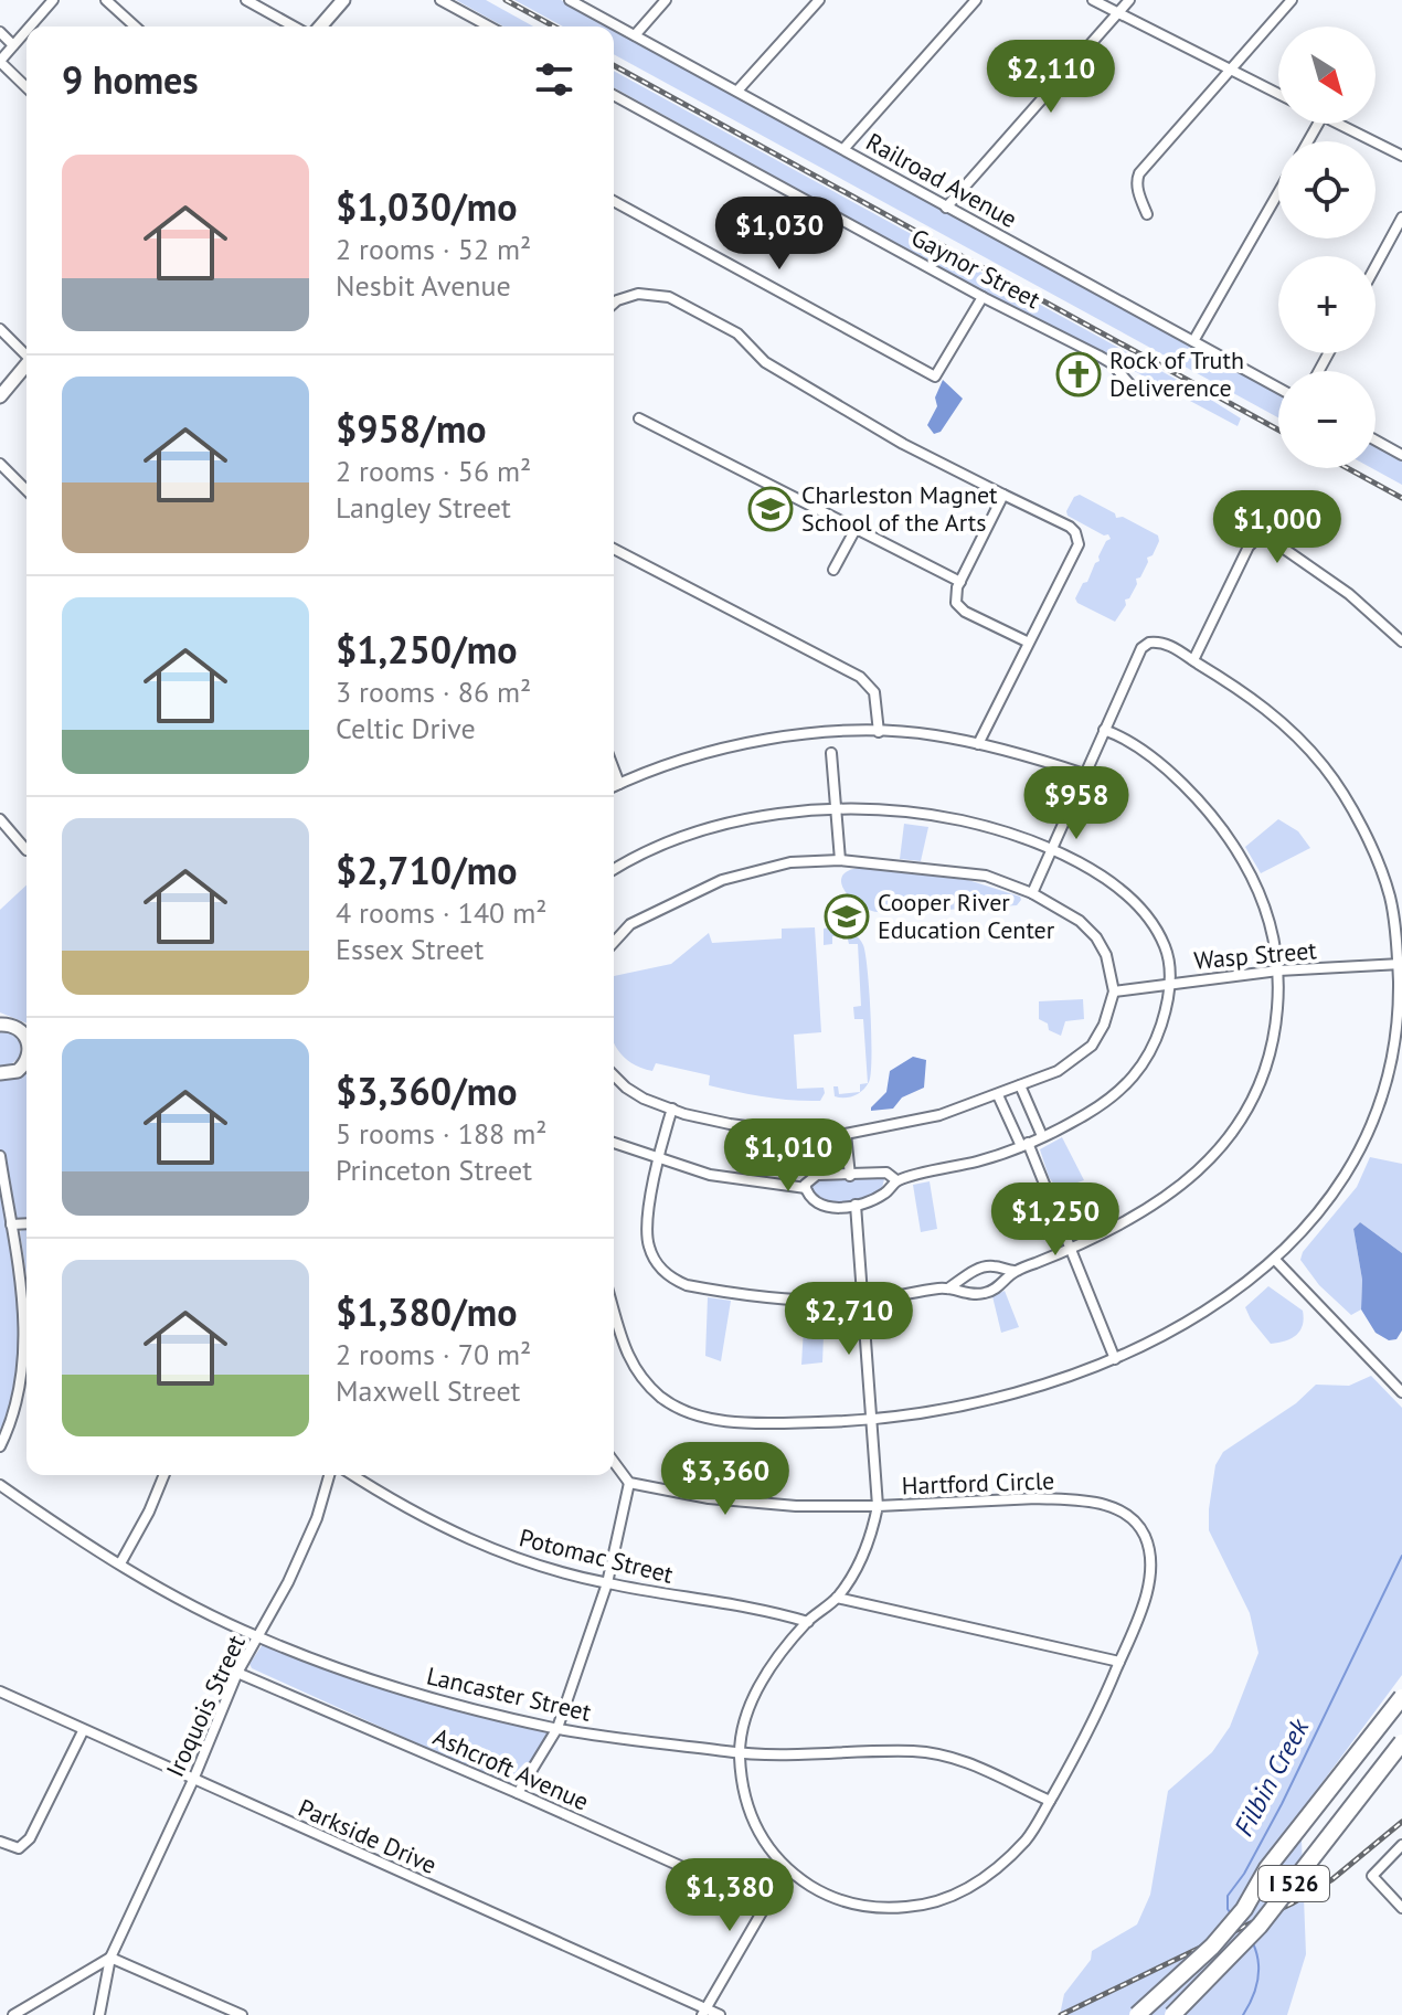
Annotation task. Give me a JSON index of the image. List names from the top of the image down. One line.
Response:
{"streets":{"highway":["I 526"],"street":["Railroad Avenue","Gaynor Street","Wasp Street","Hartford Circle","Potomac Street","Lancaster Street","Iroquois Street","Ashcroft Avenue","Parkside Drive"]},"crossings":[["Hartford Circle","Potomac Street"],["Hartford Circle","Lancaster Street"],["Lancaster Street","Iroquois Street"],["Iroquois Street","Ashcroft Avenue"],["Iroquois Street","Parkside Drive"]],"water":["Filbin Creek"],"places":{"church":["Rock of Truth Deliverence"],"school or university":["Charleston Magnet School of the Arts","Cooper River Education Center"]},"north":"bottom right","page":{"map_buttons":["+","−"],"heading":"9 homes","price":["$2,110","$1,030","$1,000","$958","$1,010","$1,250","$2,710","$3,360","$1,380"],"list":[{"name":"$1,030/mo","note":"2 rooms · 52 m² · Nesbit Avenue"},{"name":"$958/mo","note":"2 rooms · 56 m² · Langley Street"},{"name":"$1,250/mo","note":"3 rooms · 86 m² · Celtic Drive"},{"name":"$2,710/mo","note":"4 rooms · 140 m² · Essex Street"},{"name":"$3,360/mo","note":"5 rooms · 188 m² · Princeton Street"},{"name":"$1,380/mo","note":"2 rooms · 70 m² · Maxwell Street"}]}}
